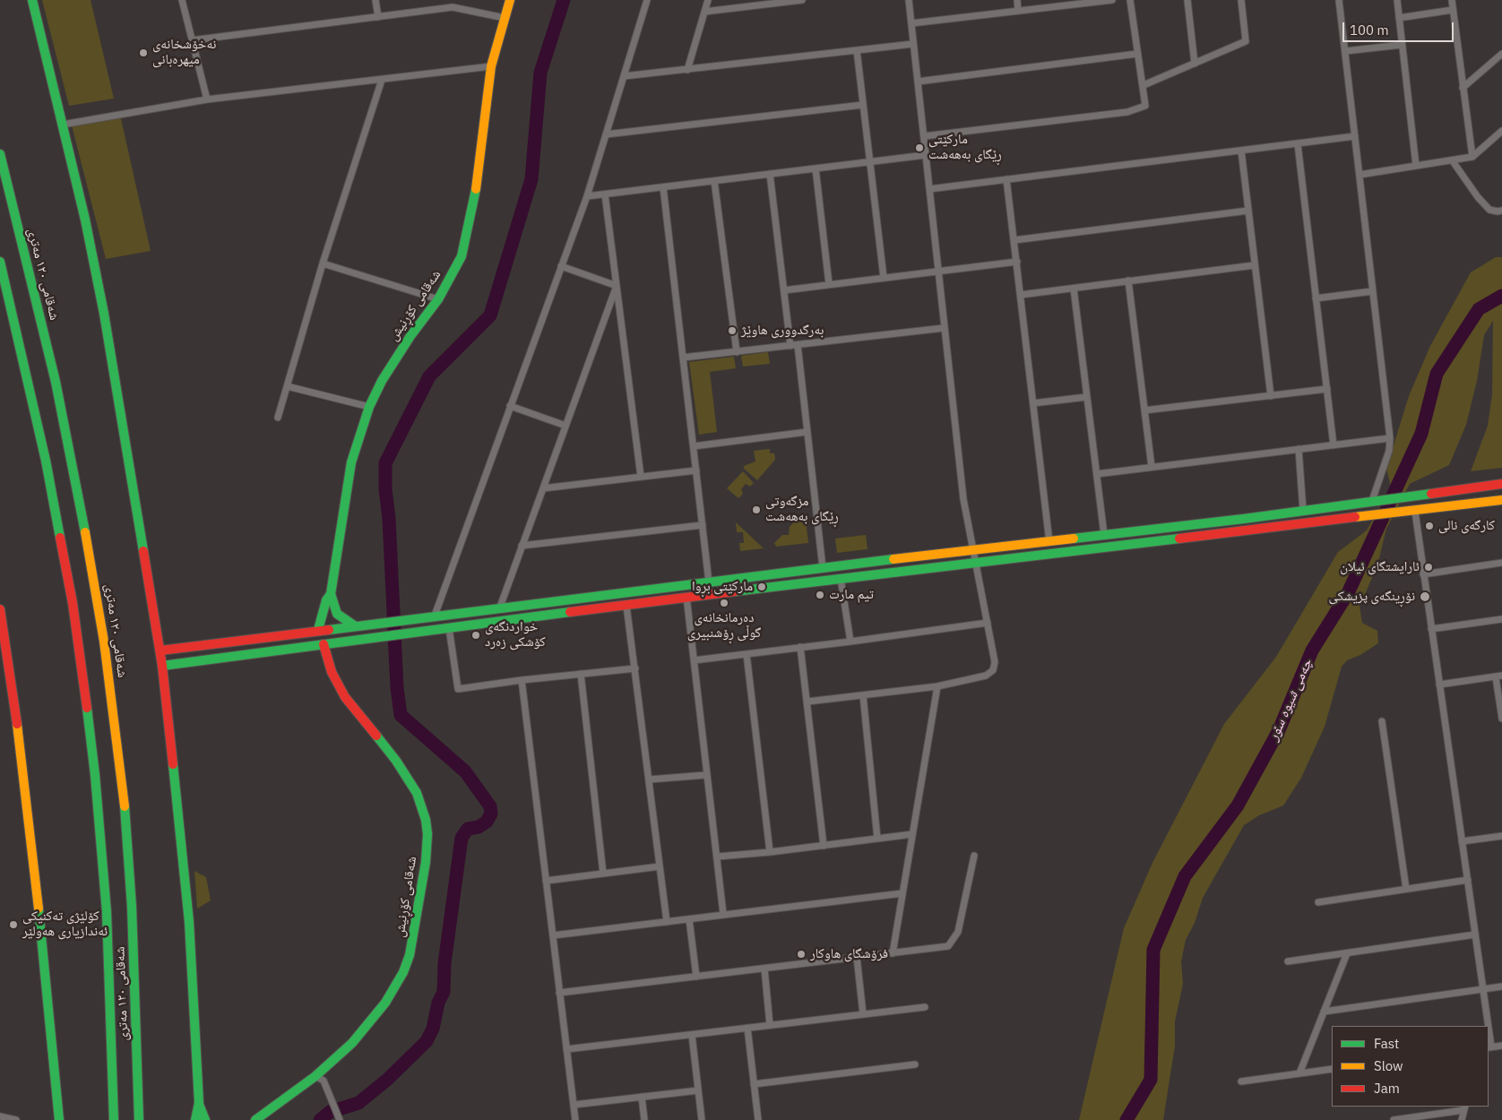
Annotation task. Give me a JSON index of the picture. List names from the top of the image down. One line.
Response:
{"streets":{"main road":["شەقامی ١٢٠ مەتری","شەقامی کۆڕنیش"]},"water":["چەمی شیوە سۆر"],"places":["نەخۆشخانەی میهرەبانی","مارکێتی ڕێگای بەهەشت","بەرگدووری هاوێژ","مزگەوتی ڕێگای بەھەشت","کارگەی نالی","ئارایشتگای ئیلان","مارکێتی بڕوا","تیم مارت","نۆڕینگەی پزیشکی","دەرمانخانەی گوڵی ڕۆشنبیری","خواردنگەی کۆشکی زەرد","کۆلێژی تەکنیکی ئەندازیاری هەولێر","فرۆشگای ھاوکار"],"legend":["Fast","Slow","Jam"],"scale_bar":"100 m"}
